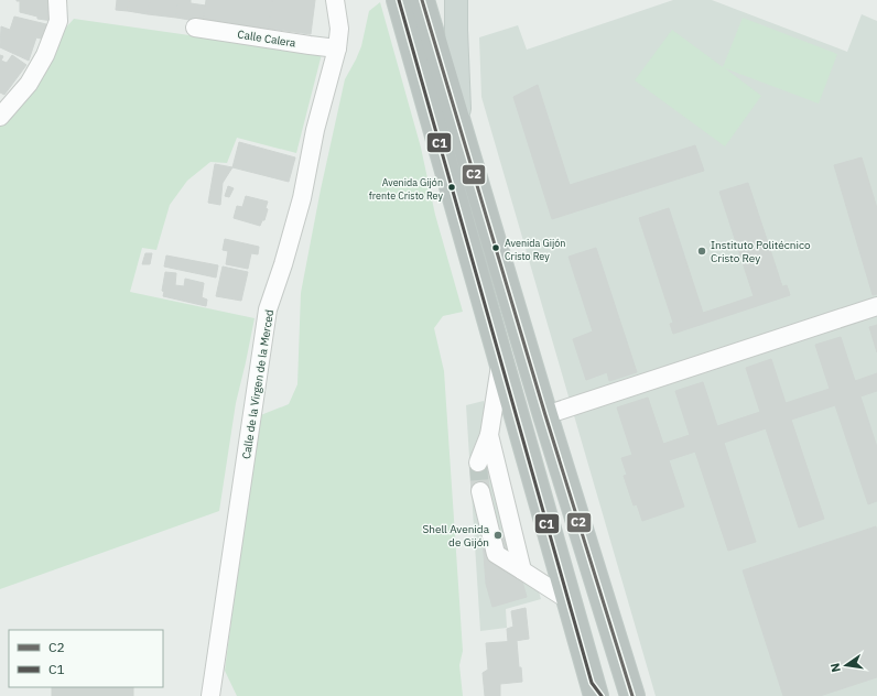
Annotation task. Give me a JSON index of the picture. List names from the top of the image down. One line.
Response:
{"streets":{"street":["Calle Calera","Calle de la Virgen de la Merced"]},"crossings":[["Calle Calera","Calle de la Virgen de la Merced"]],"places":["Avenida Gijón frente Cristo Rey","Avenida Gijón Cristo Rey","Instituto Politécnico Cristo Rey","Shell Avenida de Gijón"],"lines":["transit line C2","transit line C1"],"legend":["C2","C1"],"north":"left"}
